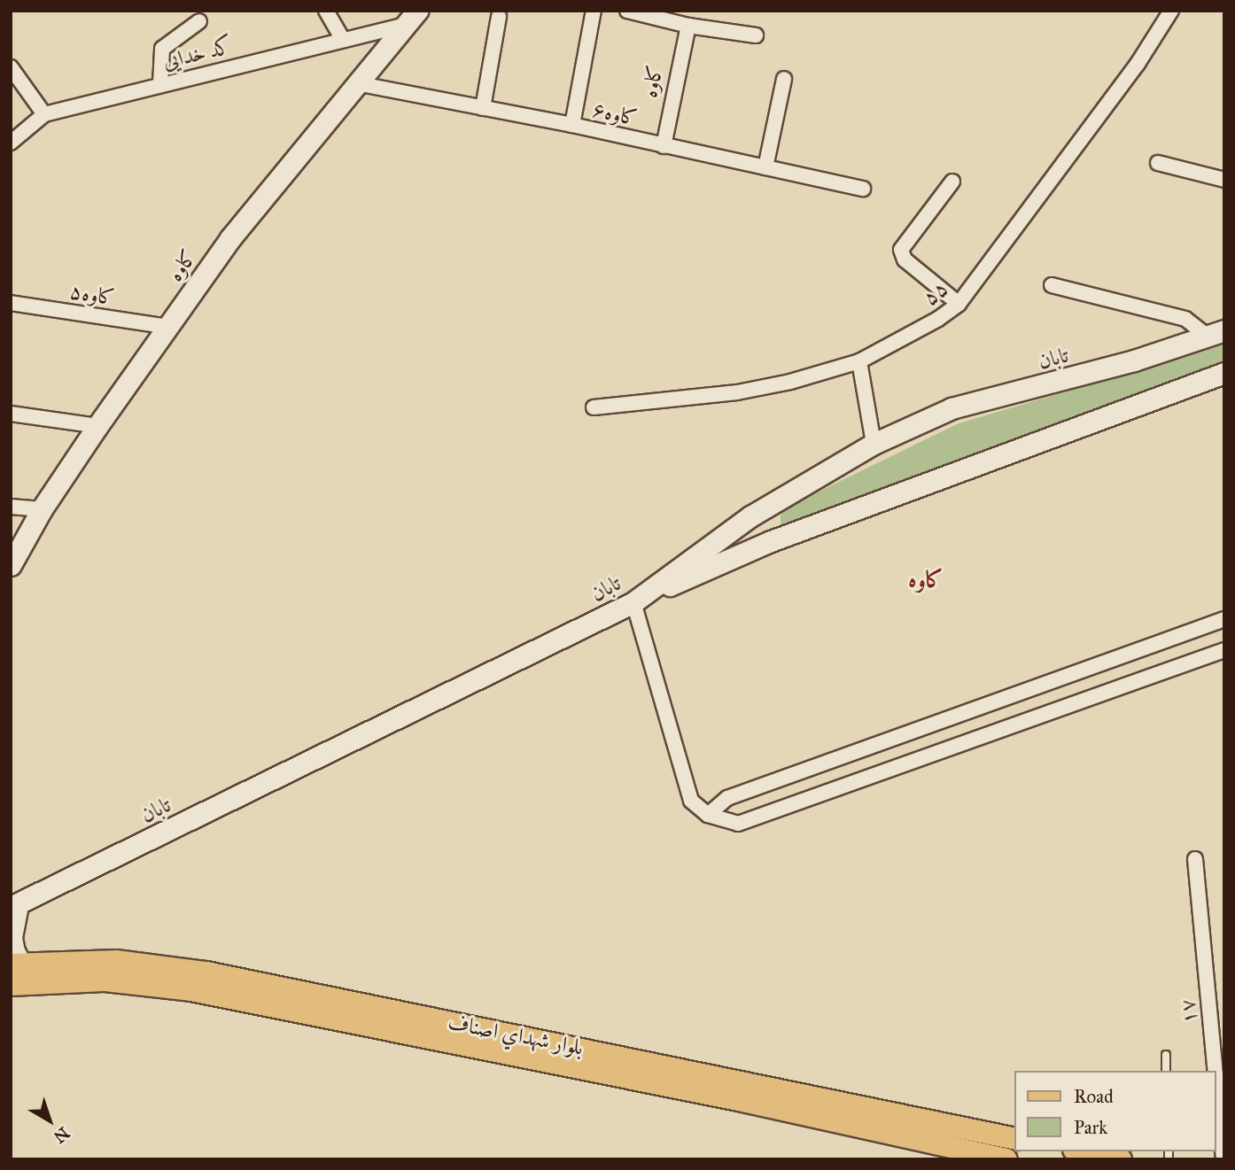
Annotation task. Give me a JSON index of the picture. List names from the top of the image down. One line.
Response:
{"streets":{"main road":["بلوار شهداي اصناف"],"street":["کد خدایی","کاوه","کاوه۶","۵۵","کاوه۵","تابان","۱۷"]},"crossings":[["کد خدایی","کاوه"],["کاوه","کاوه۶"],["کاوه","کاوه۵"]],"districts":["کاوه"],"legend":["Road","Park"],"north":"bottom right"}
